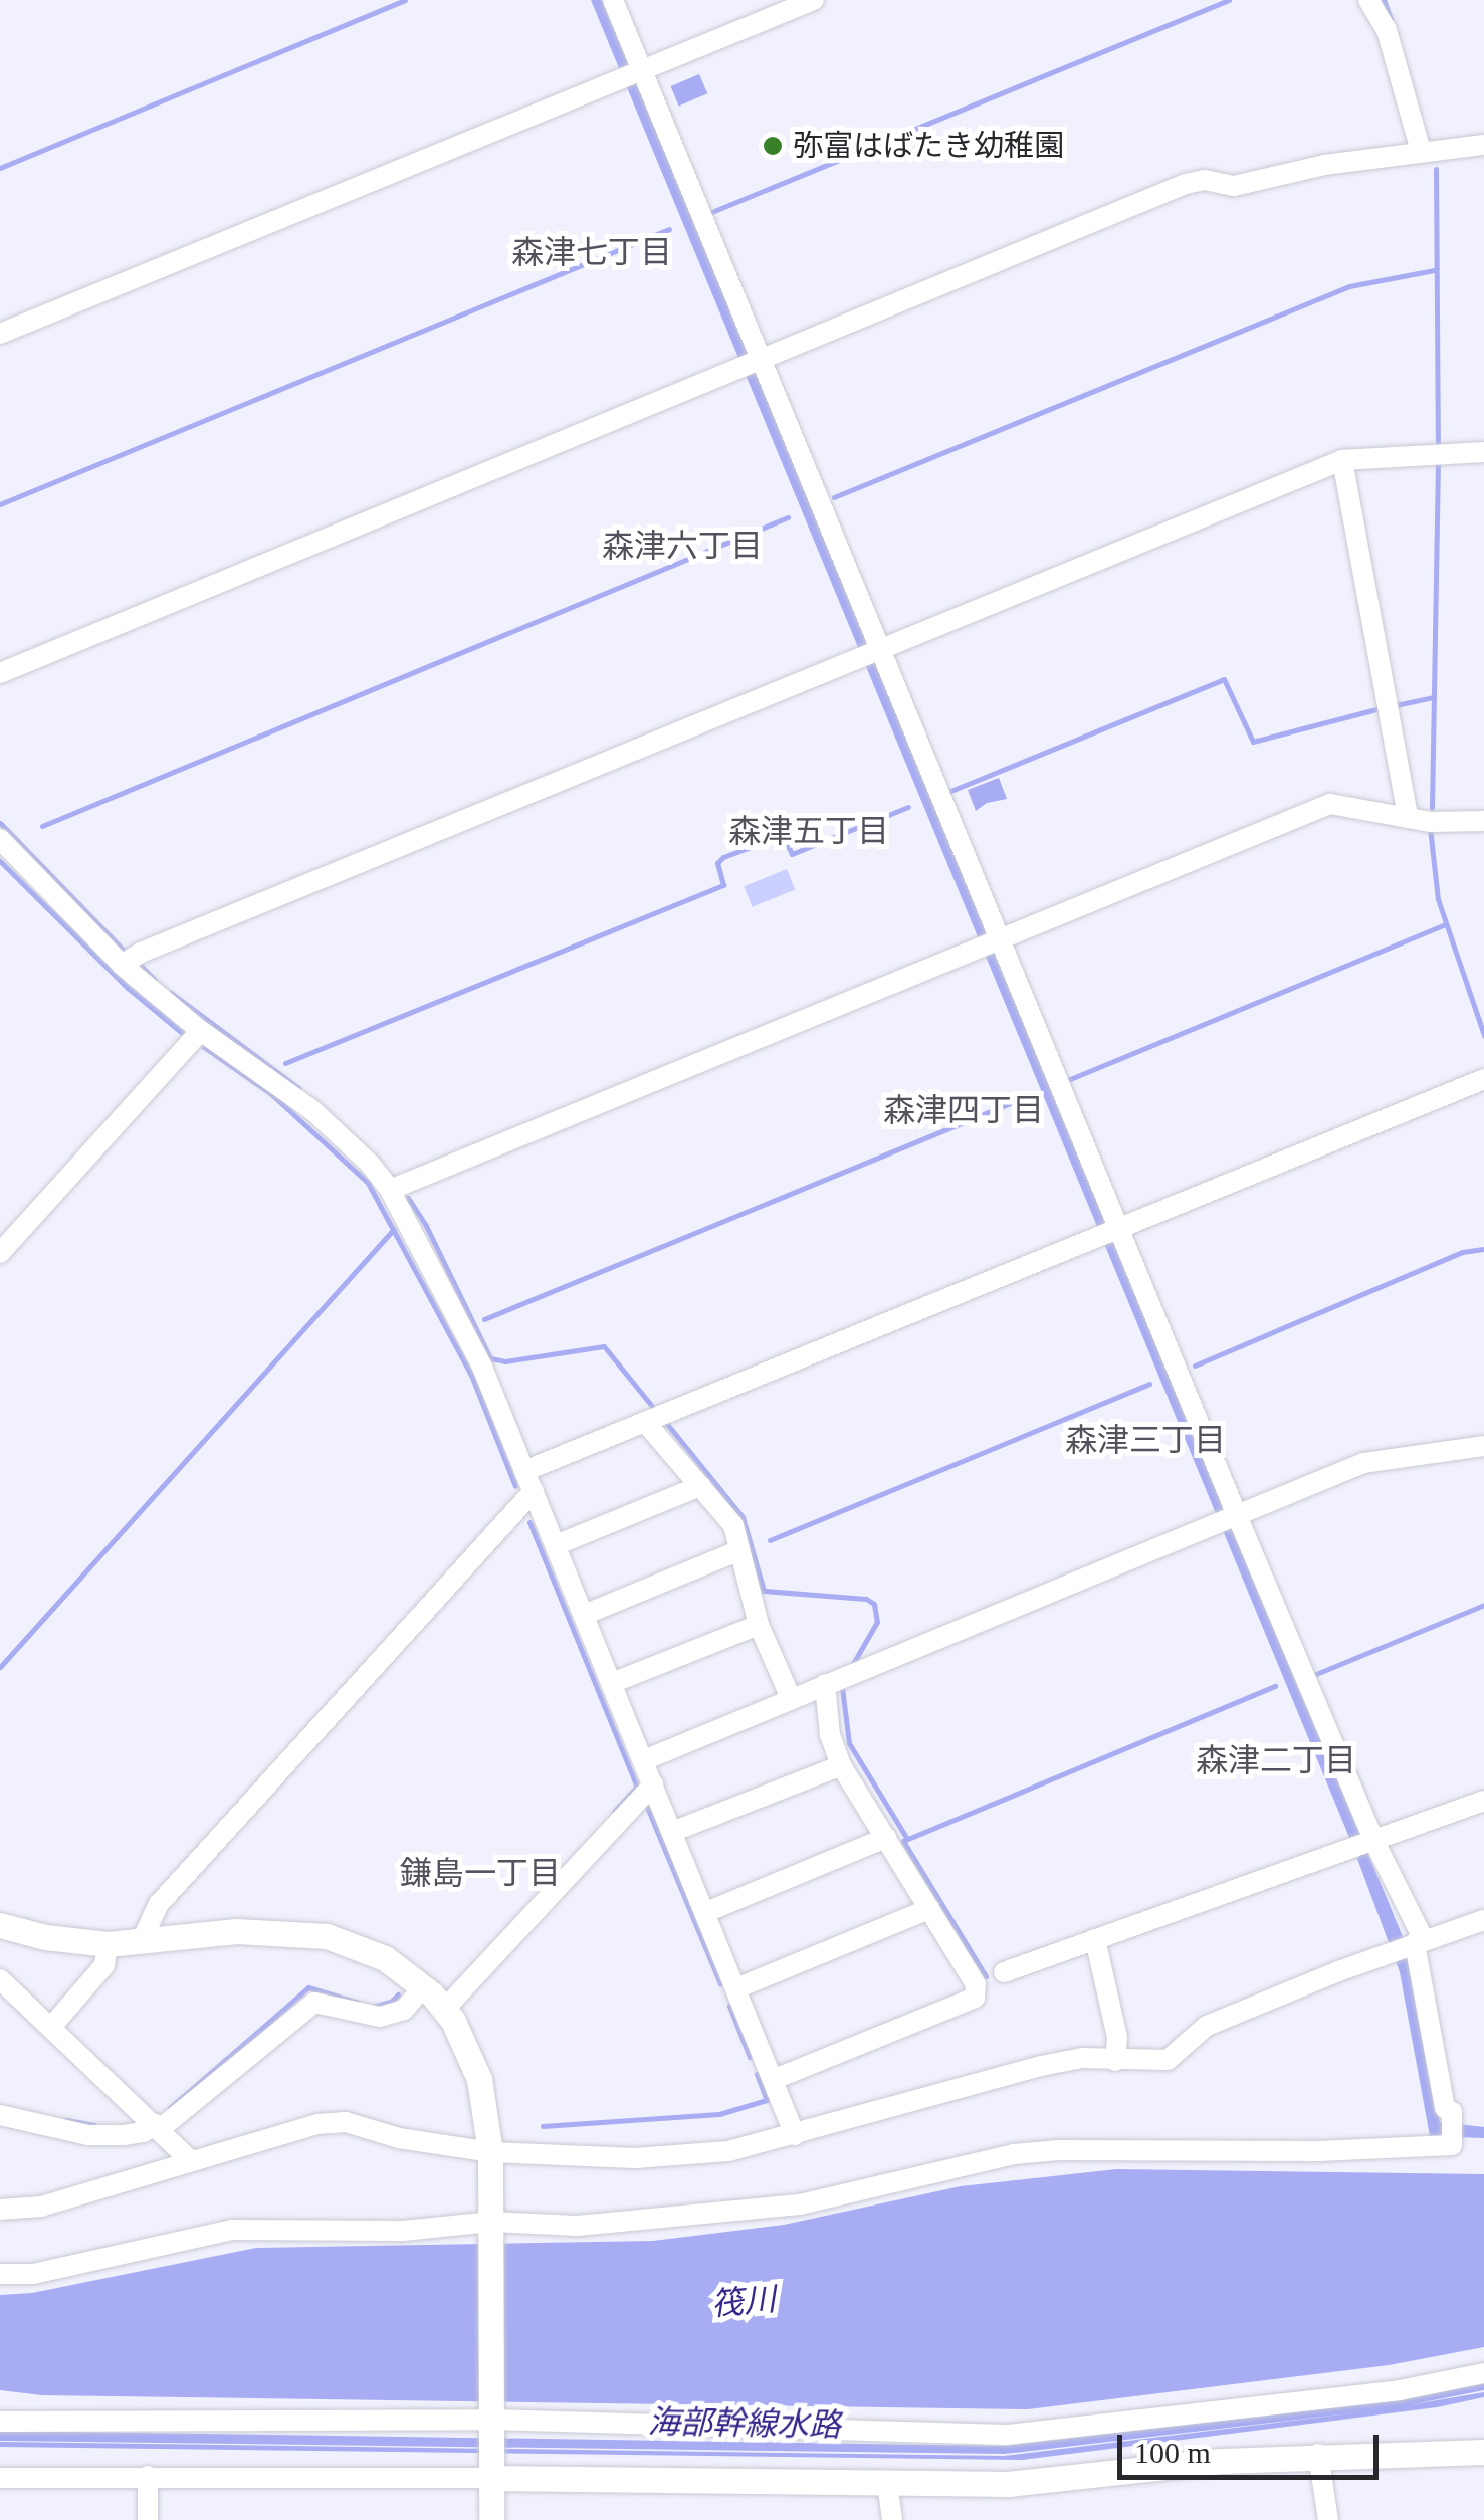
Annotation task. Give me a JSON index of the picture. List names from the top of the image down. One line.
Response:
{"districts":["森津七丁目","森津六丁目","森津五丁目","森津四丁目","森津三丁目","森津二丁目","鎌島一丁目"],"water":["筏川","海部幹線水路"],"places":["弥富はばたき幼稚園"],"scale_bar":"100 m"}
